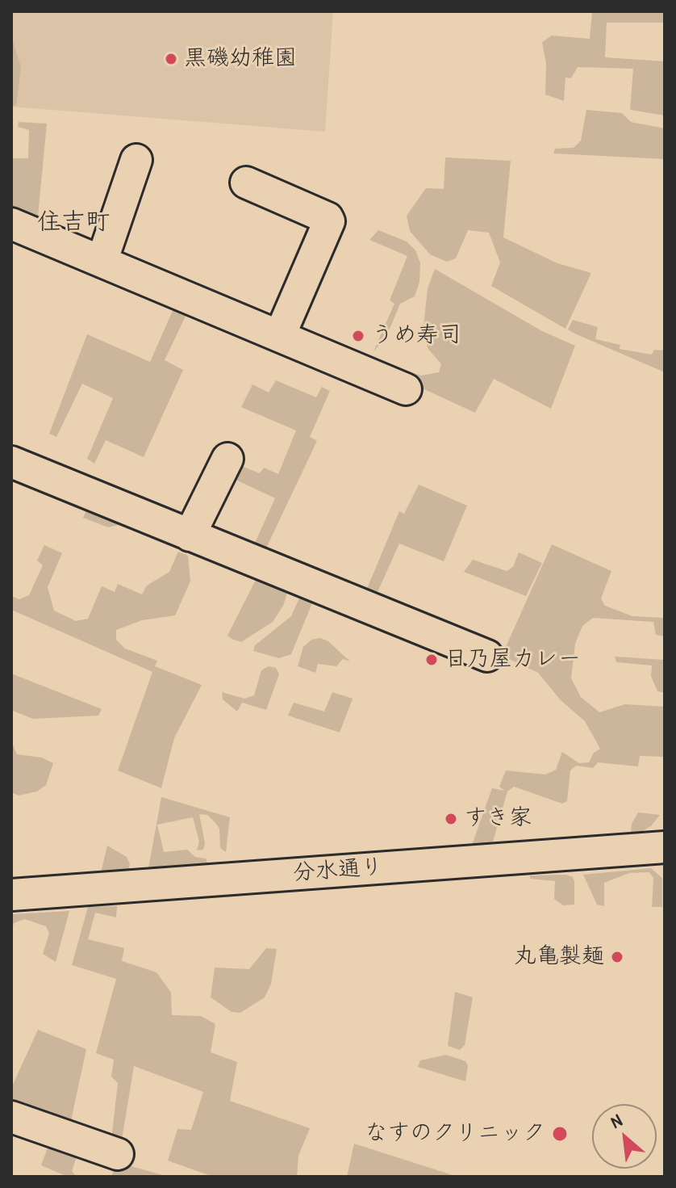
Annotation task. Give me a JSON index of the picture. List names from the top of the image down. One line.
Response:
{"streets":{"street":["分水通り"]},"districts":["住吉町"],"places":["黒磯幼稚園","うめ寿司","日乃屋カレー","すき家","丸亀製麺","なすのクリニック"],"north":"top left"}
